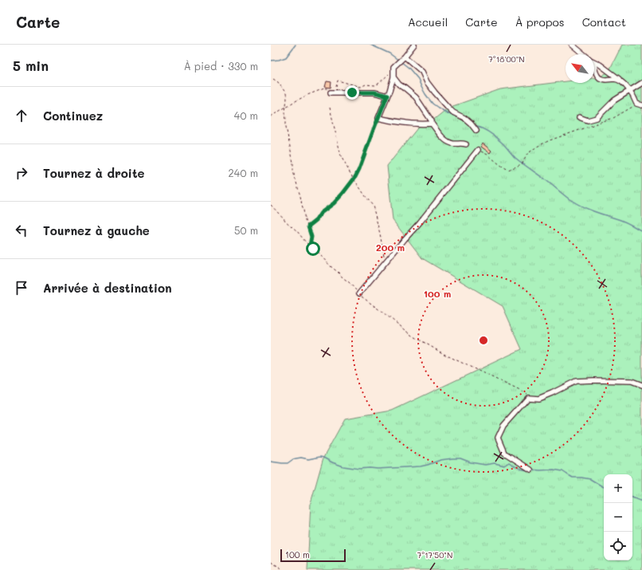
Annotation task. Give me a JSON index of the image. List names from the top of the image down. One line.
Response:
{"scale_bar":"100 m","north":"top left","page":{"header":"Carte","nav":["Accueil","Carte","À propos","Contact"],"heading":["5 min","À pied · 330 m"],"list":[["Continuez","40 m"],["Tournez à droite","240 m"],["Tournez à gauche","50 m"],"Arrivée à destination"],"map_buttons":["+","−"],"scale":"100 m"},"coordinates":["7°18'00\"N","7°17'50\"N"],"rings":["200 m","100 m"]}
